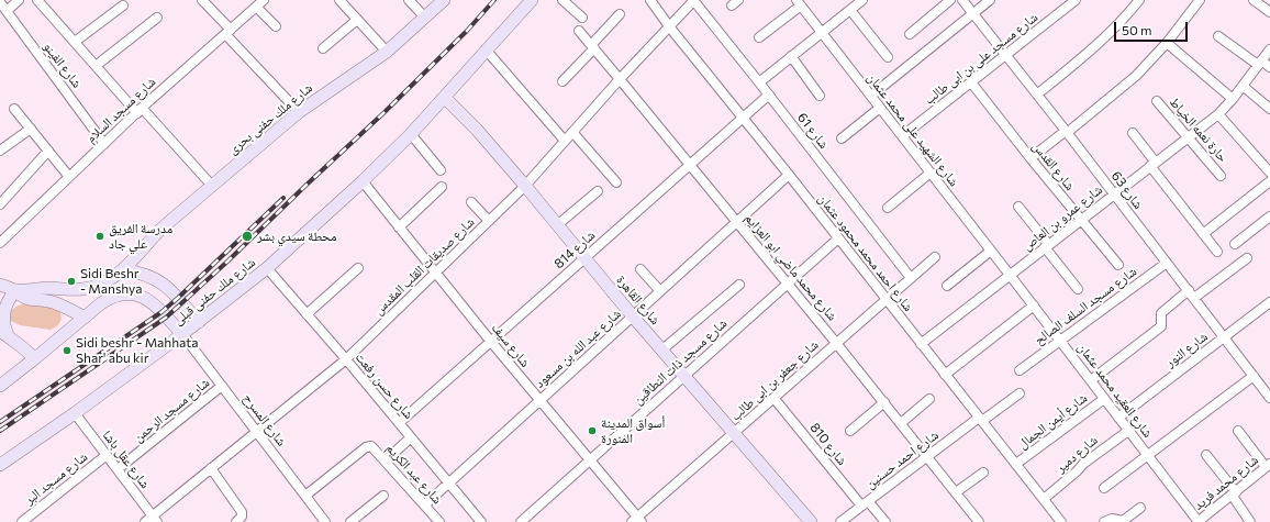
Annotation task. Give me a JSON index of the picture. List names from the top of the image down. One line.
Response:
{"streets":{"street":["شارع مسجد على بن ابى طالب","شارع الفينو","شارع مسجد السلام","شارع ملك حفنى بحرى","شارع الشهيد على محمد عثمان","حارة نعمه الخياط","شارع 61","شارع القدس","شارع 63","شارع عمرو بن العاص","شارع 814","شارع احمد محمد محمود عثمان","شارع صديقات القلب المقدس","شارع محمد ماضي ابو العزايم","شارع ملك حفنى قبلى","شارع القاهرة","شارع مسجد السلف الصالح","شارع سيف","شارع عبد الله بن مسعود","شارع النور","شارع مسجد ذات النطاقين","شارع جعفر بن ابى طالب","شارع حسن رفعت","شارع العقيد محمد عثمان","شارع مسجد الرحمن","شارع المسرح","شارع أيمن الجمال","شارع 810","شارع دمير","شارع عقل باشا","شارع احمد حسنين","شارع عبد الكريم","شارع مسجد البر","شارع محمد فريد"]},"crossings":[["شارع مسجد على بن ابى طالب","شارع الشهيد على محمد عثمان"],["شارع مسجد على بن ابى طالب","شارع القدس"],["شارع مسجد على بن ابى طالب","شارع 63"],["شارع الفينو","شارع مسجد السلام"],["شارع الشهيد على محمد عثمان","شارع عمرو بن العاص"],["شارع الشهيد على محمد عثمان","شارع العقيد محمد عثمان"],["حارة نعمه الخياط","شارع عمرو بن العاص"],["شارع 61","شارع 814"],["شارع 61","شارع صديقات القلب المقدس"],["شارع 61","شارع جعفر بن ابى طالب"],["شارع القدس","شارع عمرو بن العاص"],["شارع 63","شارع عمرو بن العاص"],["شارع 63","شارع مسجد السلف الصالح"],["شارع 63","شارع النور"],["شارع عمرو بن العاص","شارع احمد محمد محمود عثمان"],["شارع عمرو بن العاص","شارع العقيد محمد عثمان"],["شارع 814","شارع احمد محمد محمود عثمان"],["شارع 814","شارع محمد ماضي ابو العزايم"],["شارع 814","شارع القاهرة"],["شارع 814","شارع سيف"],["شارع 814","شارع حسن رفعت"],["شارع احمد محمد محمود عثمان","شارع صديقات القلب المقدس"],["شارع احمد محمد محمود عثمان","شارع عبد الله بن مسعود"],["شارع احمد محمد محمود عثمان","شارع مسجد ذات النطاقين"],["شارع احمد محمد محمود عثمان","شارع جعفر بن ابى طالب"],["شارع احمد محمد محمود عثمان","شارع أيمن الجمال"],["شارع احمد محمد محمود عثمان","شارع دمير"],["شارع احمد محمد محمود عثمان","شارع احمد حسنين"],["شارع صديقات القلب المقدس","شارع محمد ماضي ابو العزايم"],["شارع صديقات القلب المقدس","شارع القاهرة"],["شارع صديقات القلب المقدس","شارع سيف"],["شارع صديقات القلب المقدس","شارع حسن رفعت"],["شارع صديقات القلب المقدس","شارع المسرح"],["شارع صديقات القلب المقدس","شارع عقل باشا"],["شارع محمد ماضي ابو العزايم","شارع عبد الله بن مسعود"],["شارع محمد ماضي ابو العزايم","شارع مسجد ذات النطاقين"],["شارع محمد ماضي ابو العزايم","شارع جعفر بن ابى طالب"],["شارع محمد ماضي ابو العزايم","شارع احمد حسنين"],["شارع ملك حفنى قبلى","شارع القاهرة"],["شارع ملك حفنى قبلى","شارع سيف"],["شارع ملك حفنى قبلى","شارع حسن رفعت"],["شارع ملك حفنى قبلى","شارع المسرح"],["شارع ملك حفنى قبلى","شارع عقل باشا"],["شارع القاهرة","شارع عبد الله بن مسعود"],["شارع القاهرة","شارع مسجد ذات النطاقين"],["شارع القاهرة","شارع جعفر بن ابى طالب"],["شارع مسجد السلف الصالح","شارع العقيد محمد عثمان"],["شارع سيف","شارع عبد الله بن مسعود"],["شارع سيف","شارع مسجد ذات النطاقين"],["شارع سيف","شارع جعفر بن ابى طالب"],["شارع عبد الله بن مسعود","شارع حسن رفعت"],["شارع عبد الله بن مسعود","شارع عبد الكريم"],["شارع النور","شارع العقيد محمد عثمان"],["شارع جعفر بن ابى طالب","شارع 810"],["شارع العقيد محمد عثمان","شارع أيمن الجمال"],["شارع العقيد محمد عثمان","شارع دمير"],["شارع العقيد محمد عثمان","شارع محمد فريد"],["شارع مسجد الرحمن","شارع المسرح"],["شارع مسجد الرحمن","شارع عقل باشا"],["شارع المسرح","شارع عبد الكريم"],["شارع 810","شارع احمد حسنين"],["شارع عقل باشا","شارع مسجد البر"]],"places":["مدرسة الفريق علي جاد","محطة سيدي بشر","Sidi Beshr - Manshya","Sidi beshr - Mahhata Shar' abu kir","أسواق المدينة المنورة"],"scale_bar":"50 m"}
